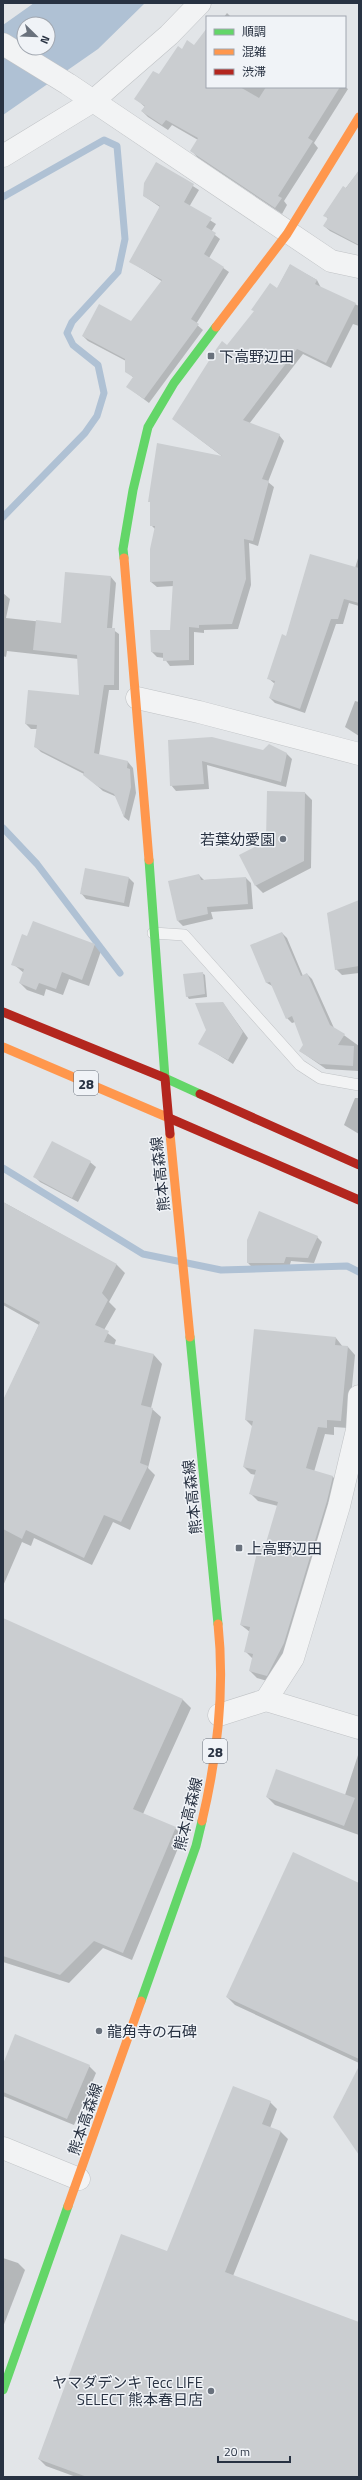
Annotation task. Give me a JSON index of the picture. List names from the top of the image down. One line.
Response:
{"streets":{"main road":["28","熊本高森線"]},"crossings":[["28","熊本高森線"]],"places":{"transit":["下高野辺田","上高野辺田"],"other":["若葉幼愛園","龍角寺の石碑","ヤマダデンキ Tecc LIFE SELECT 熊本春日店"]},"legend":["順調","混雑","渋滞"],"scale_bar":"20 m","north":"bottom right"}
